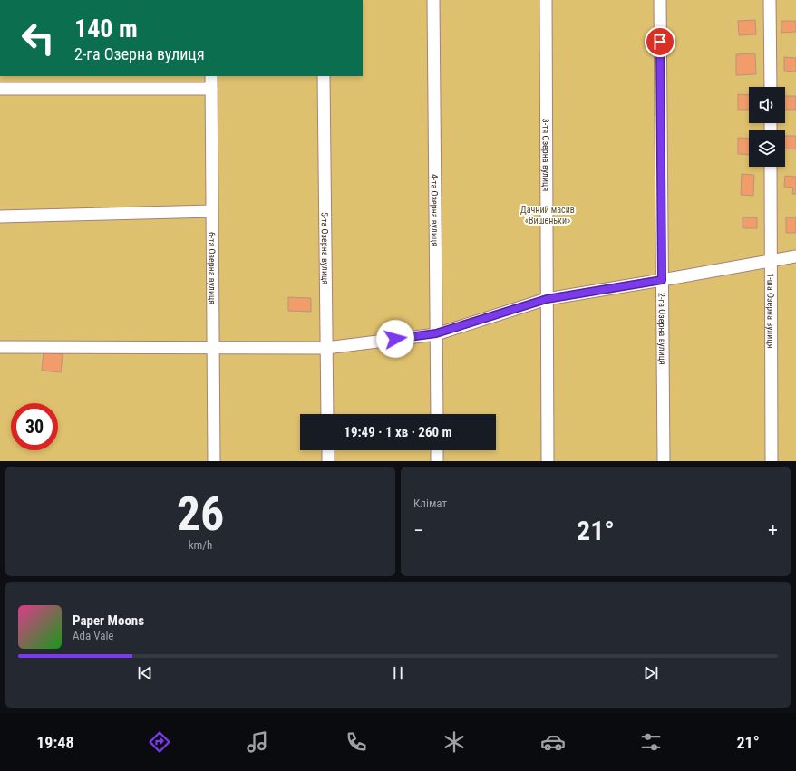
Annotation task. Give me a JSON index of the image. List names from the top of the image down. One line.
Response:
{"streets":{"street":["3-тя Озерна вулиця","4-та Озерна вулиця","5-та Озерна вулиця","6-та Озерна вулиця","1-ша Озерна вулиця","2-га Озерна вулиця"]},"parks":["Дачний масив «Вишеньки»"],"page":{"turn":["140 m","2-га Озерна вулиця"],"limit":"30","trip":"19:49 · 1 хв · 260 m","tile":[["26","km/h"],"Клімат"],"heat":["−","21°","+"],"song":["Paper Moons","Ada Vale"],"tabs":["19:48","21°"]}}
